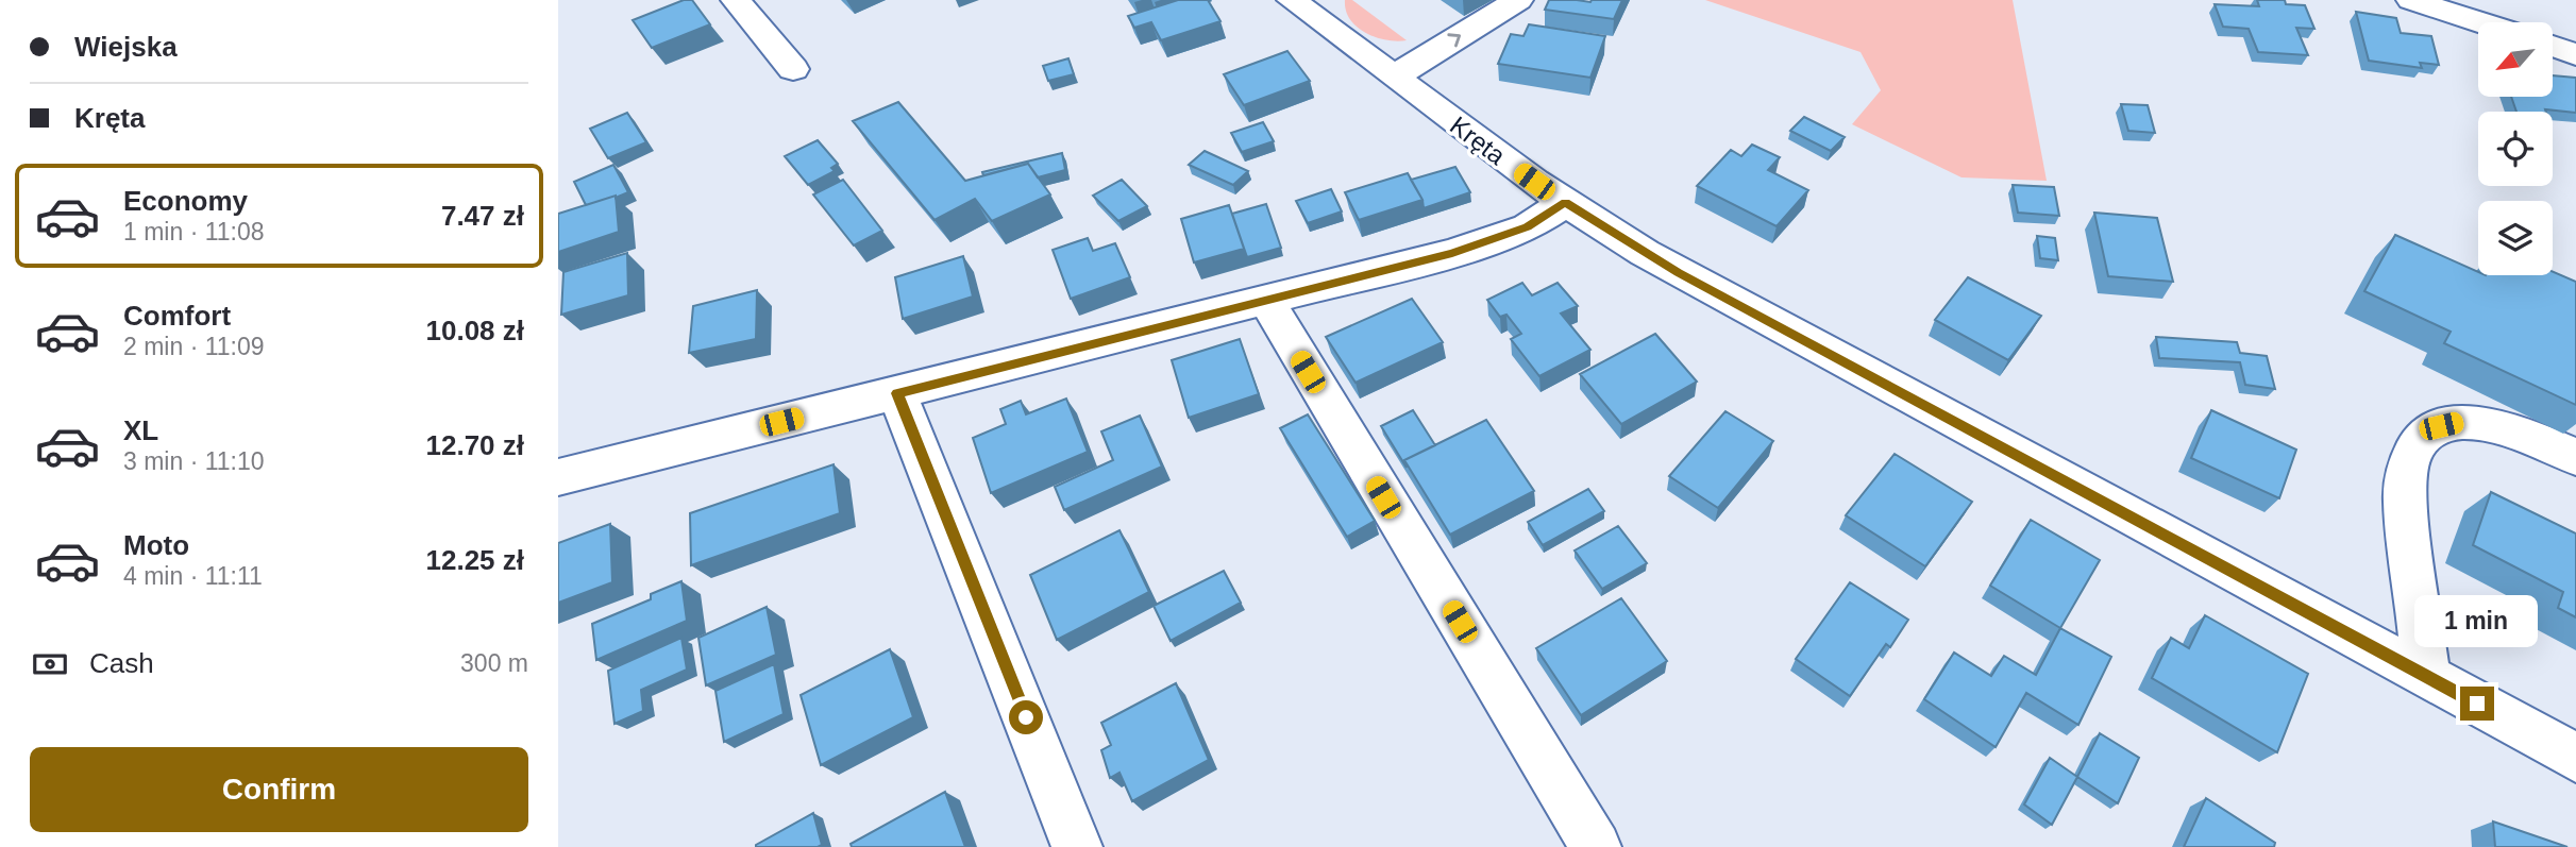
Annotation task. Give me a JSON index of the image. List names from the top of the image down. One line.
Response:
{"streets":{"street":["Kręta"]},"north":"bottom left","page":{"banner":["Wiejska","Kręta"],"list":[{"name":"Economy","note":"1 min · 11:08","value":"7.47 zł"},{"name":"Comfort","note":"2 min · 11:09","value":"10.08 zł"},{"name":"XL","note":"3 min · 11:10","value":"12.70 zł"},{"name":"Moto","note":"4 min · 11:11","value":"12.25 zł"}],"bubble":"1 min","pay":["Cash","300 m"],"buttons":"Confirm"}}
